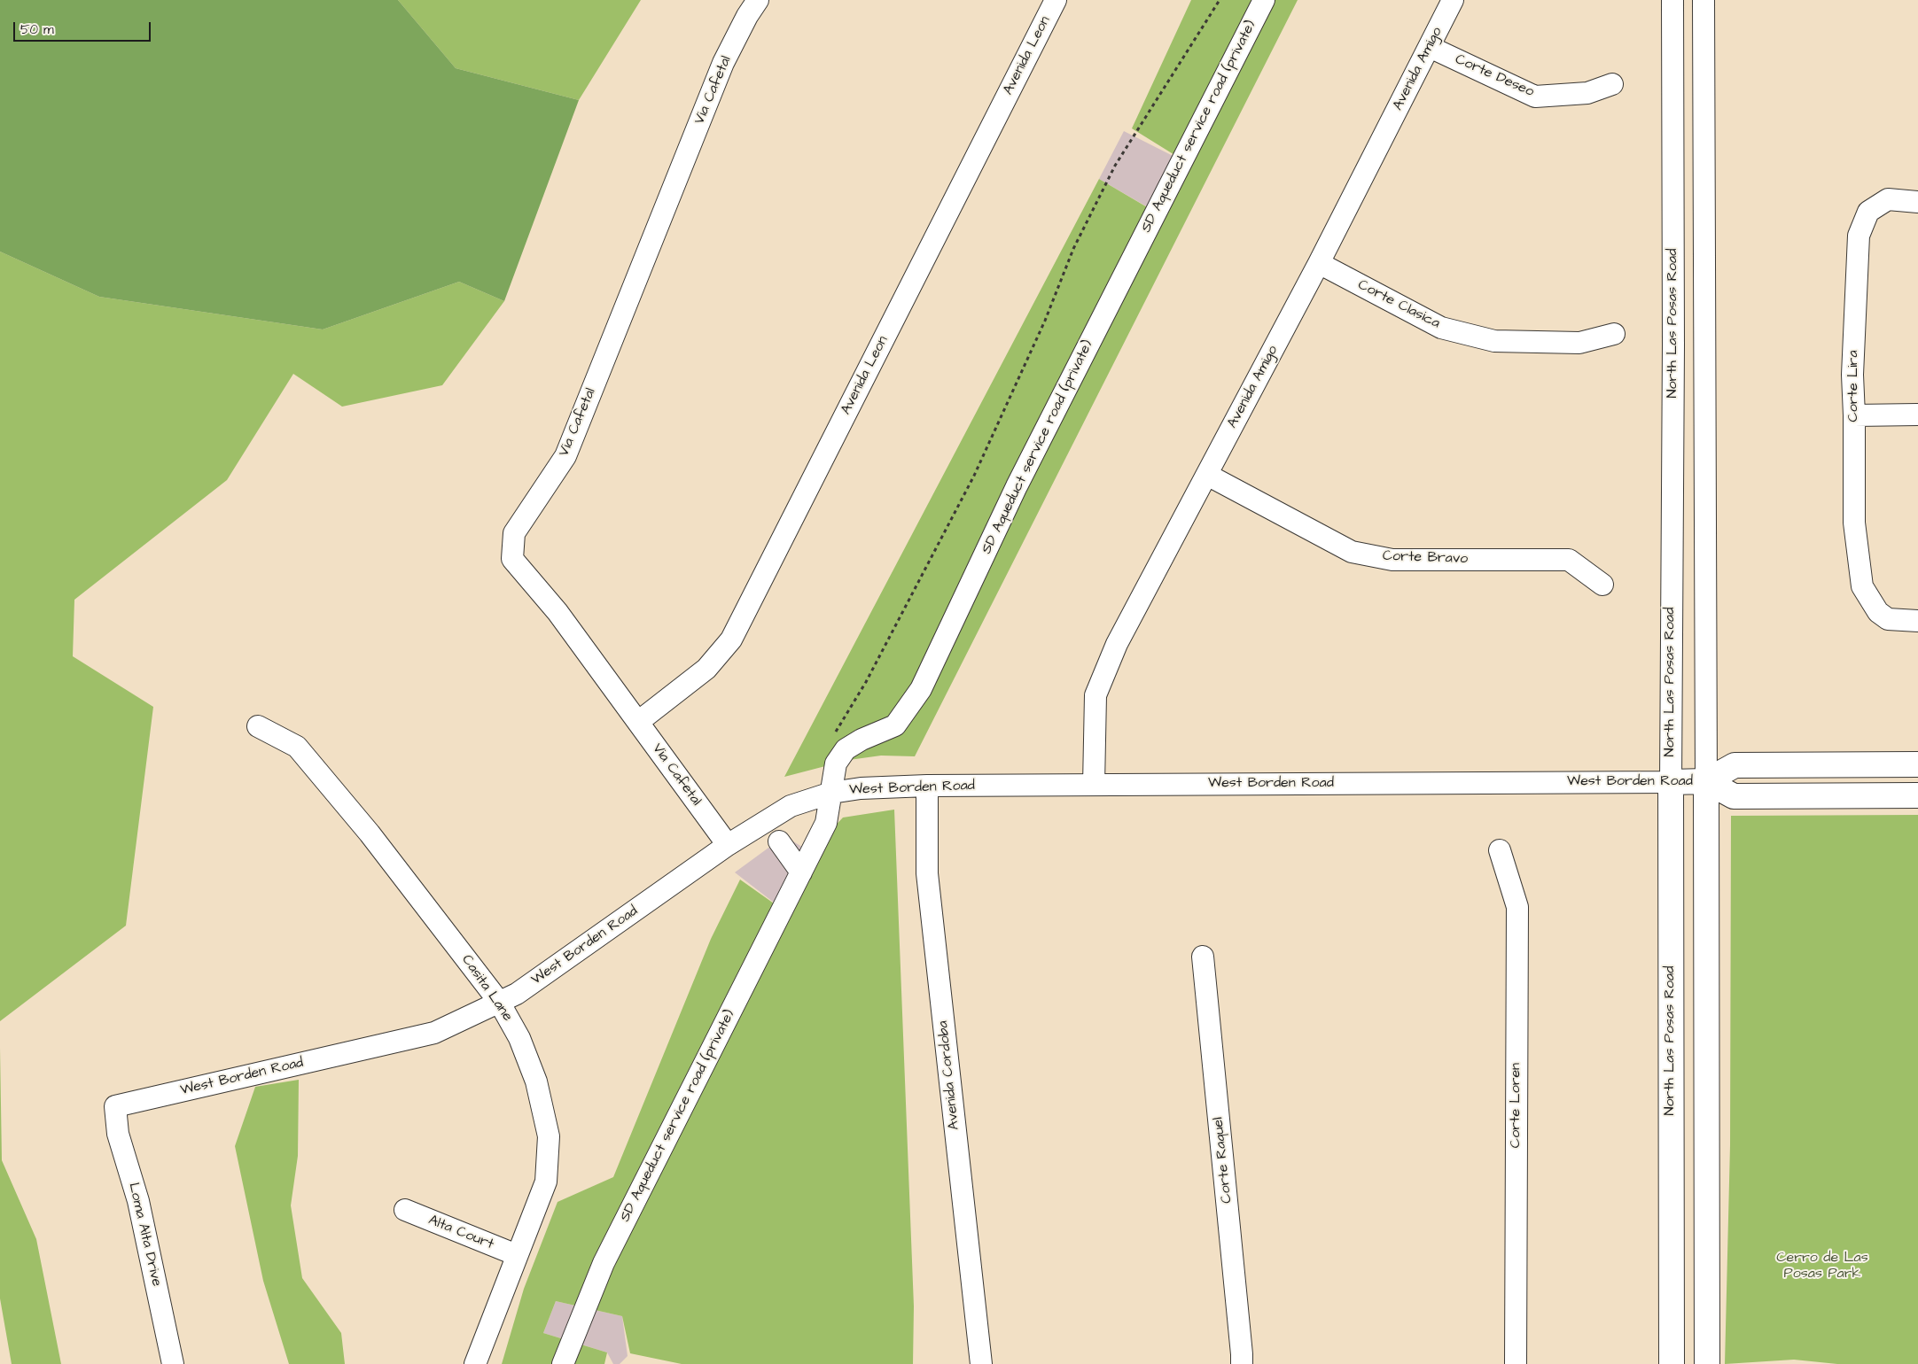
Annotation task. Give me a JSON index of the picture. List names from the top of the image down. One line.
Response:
{"streets":{"main road":["North Las Posas Road","West Borden Road"],"street":["Avenida Leon","Avenida Amigo","Corte Deseo","Via Cafetal","SD Aqueduct service road (private)","Corte Clasica","Corte Lira","Corte Bravo","Casita Lane","Avenida Cordoba","Corte Loren","Corte Raquel","Alta Court","Loma Alta Drive"]},"crossings":[["Avenida Leon","Via Cafetal"],["Avenida Amigo","Corte Deseo"],["Avenida Amigo","Corte Clasica"],["Avenida Amigo","Corte Bravo"],["Avenida Amigo","West Borden Road"],["Via Cafetal","West Borden Road"],["SD Aqueduct service road (private)","West Borden Road"],["North Las Posas Road","West Borden Road"],["West Borden Road","Casita Lane"],["West Borden Road","Avenida Cordoba"],["West Borden Road","Loma Alta Drive"],["Casita Lane","Alta Court"]],"parks":["Cerro de Las Posas Park"],"scale_bar":"50 m"}
